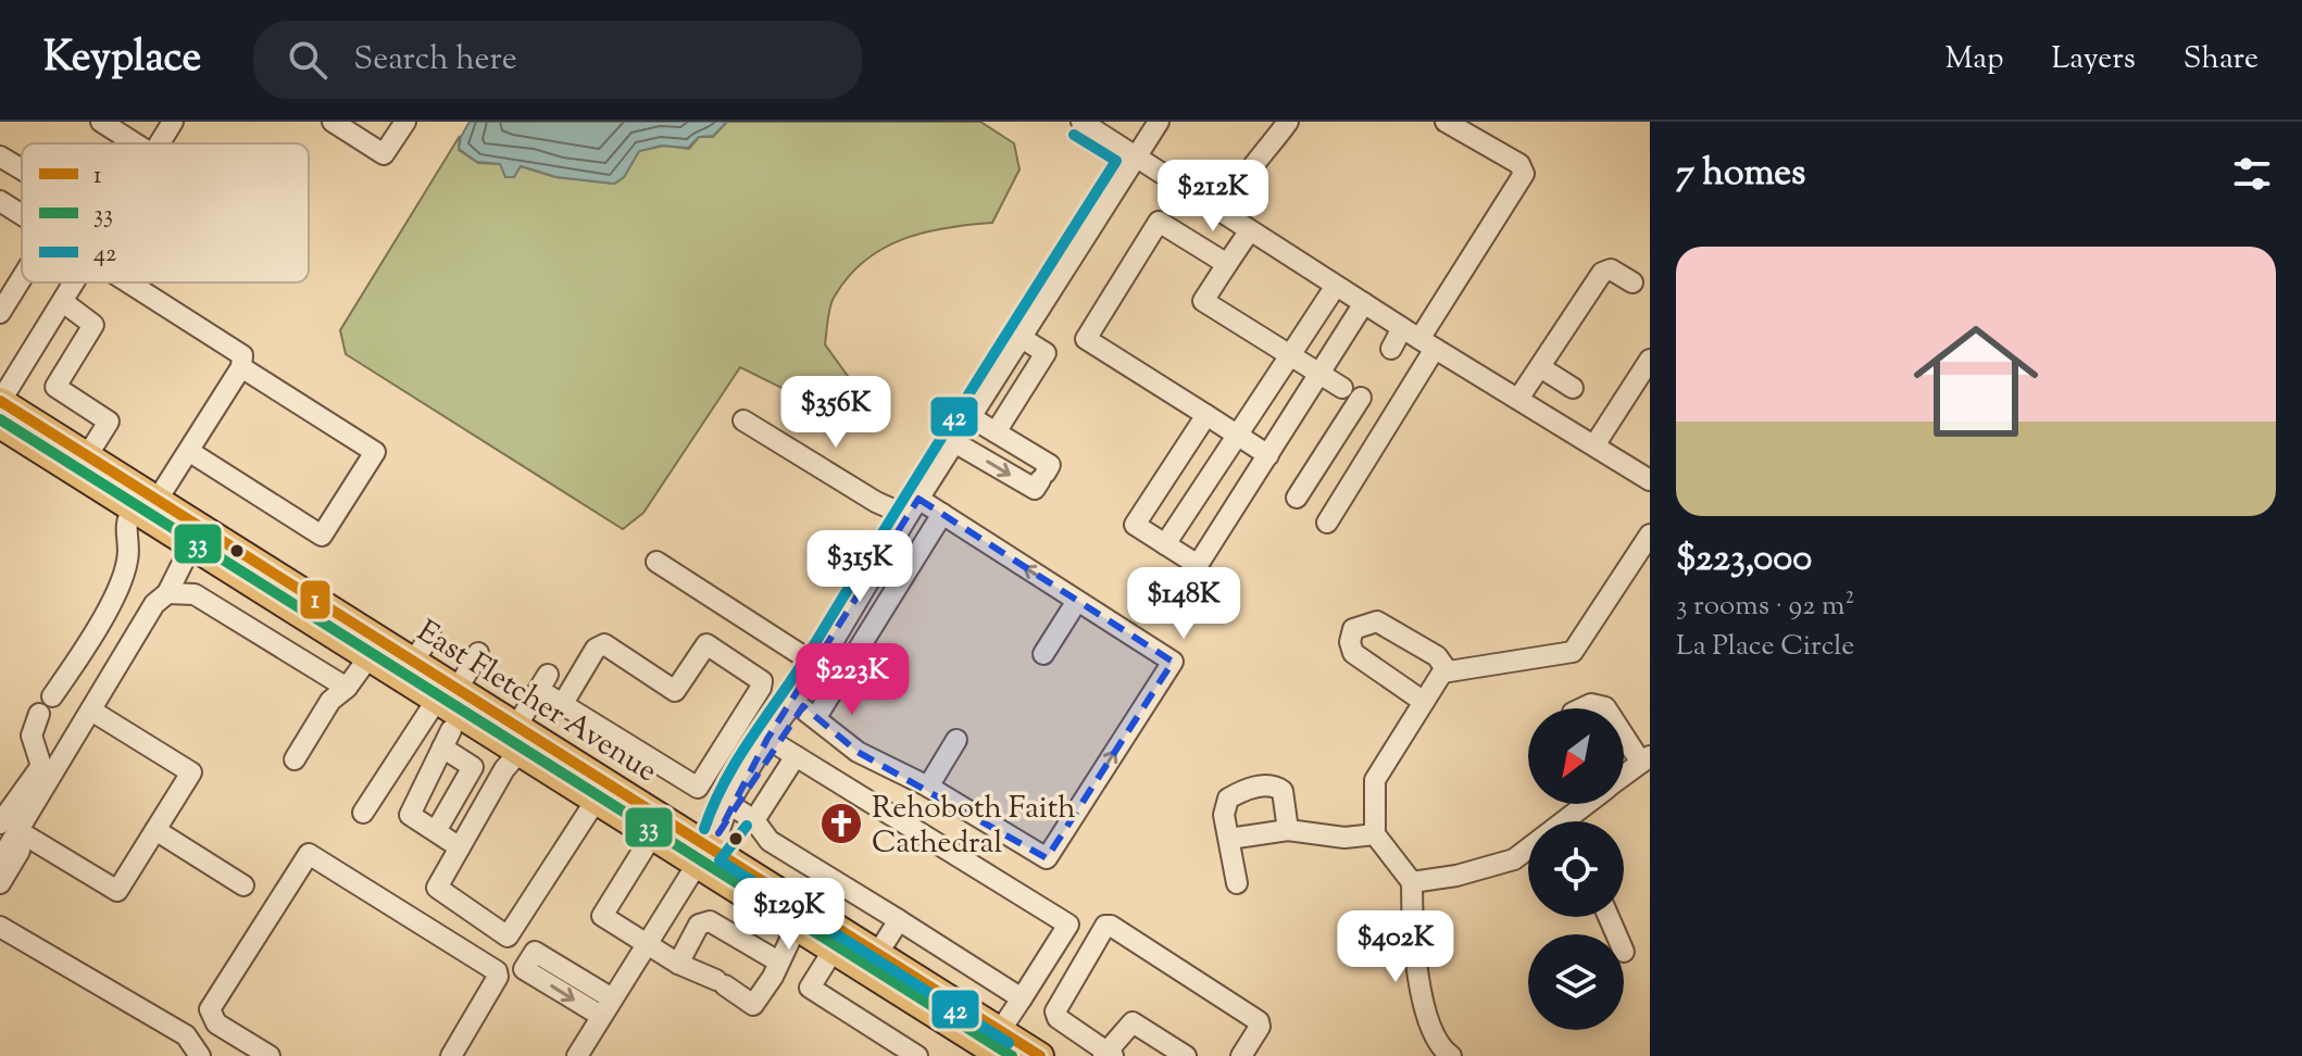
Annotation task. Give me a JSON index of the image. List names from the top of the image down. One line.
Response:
{"streets":{"main road":["East Fletcher Avenue"]},"places":{"church":["Rehoboth Faith Cathedral"]},"lines":["transit line 42","transit line 1","transit line 33"],"legend":["1","33","42"],"north":"bottom left","page":{"header":"Keyplace","search":"Search here","nav":["Map","Layers","Share"],"heading":"7 homes","price":["$212K","$356K","$315K","$148K","$223K","$129K","$402K"],"list":[{"name":"$223,000","note":"3 rooms · 92 m² · La Place Circle"}]}}
